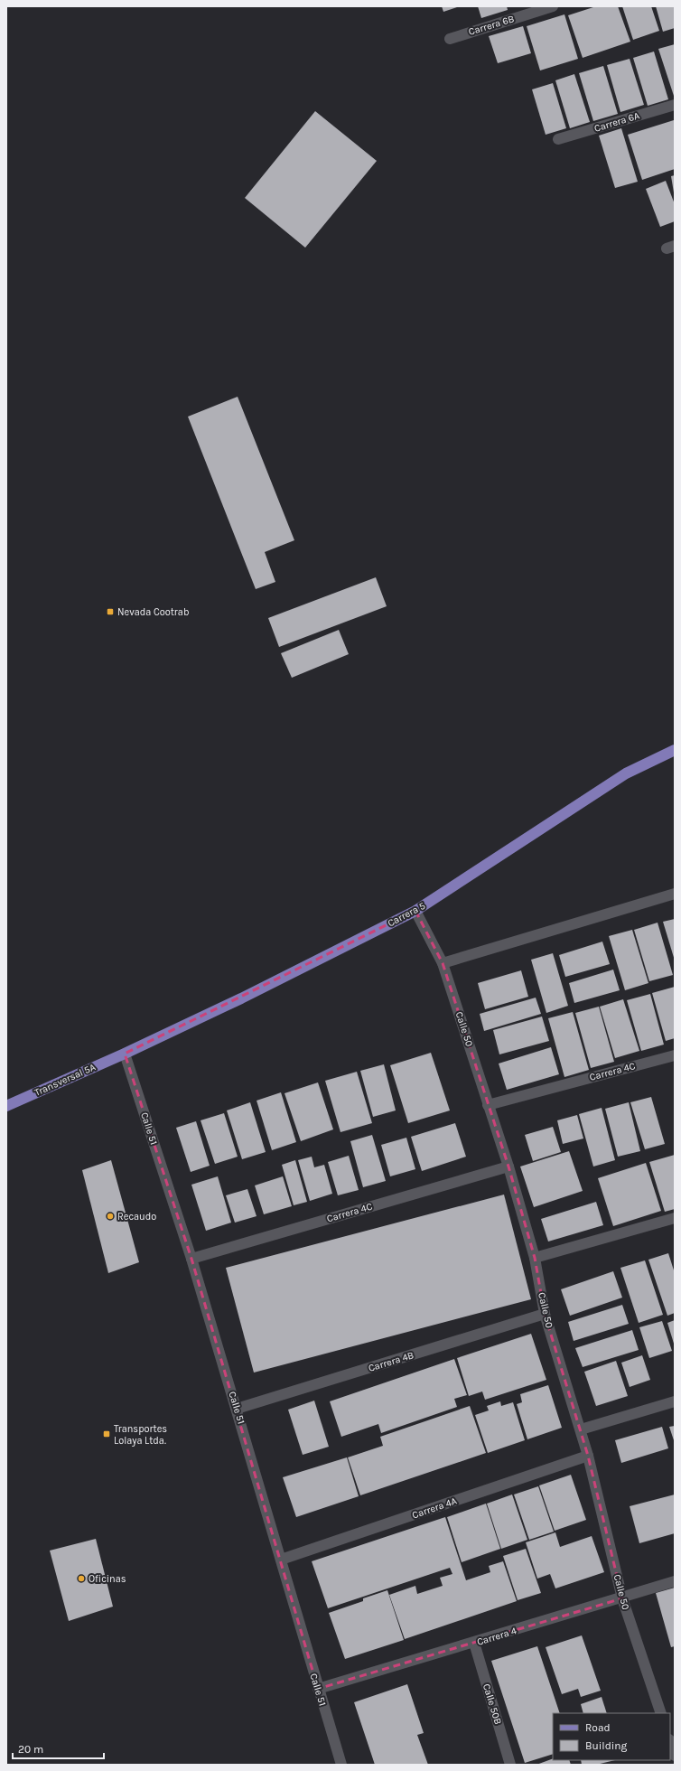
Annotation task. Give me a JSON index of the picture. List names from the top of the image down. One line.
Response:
{"streets":{"main road":["Carrera 5","Transversal 5A"],"street":["Carrera 6B","Carrera 6A","Calle 50","Carrera 4C","Calle 51","Carrera 4B","Carrera 4A","Carrera 4","Calle 50B"]},"crossings":[["Carrera 5","Calle 50"],["Carrera 5","Transversal 5A"],["Carrera 5","Calle 51"],["Calle 50","Carrera 4C"],["Calle 50","Carrera 4B"],["Calle 50","Carrera 4A"],["Calle 50","Carrera 4"],["Carrera 4C","Calle 51"],["Transversal 5A","Calle 51"],["Calle 51","Carrera 4B"],["Calle 51","Carrera 4A"],["Calle 51","Carrera 4"],["Carrera 4","Calle 50B"]],"places":{"transit":["Nevada Cootrab","Transportes Lolaya Ltda."],"other":["Recaudo","Oficinas"]},"legend":["Road","Building"],"scale_bar":"20 m"}
